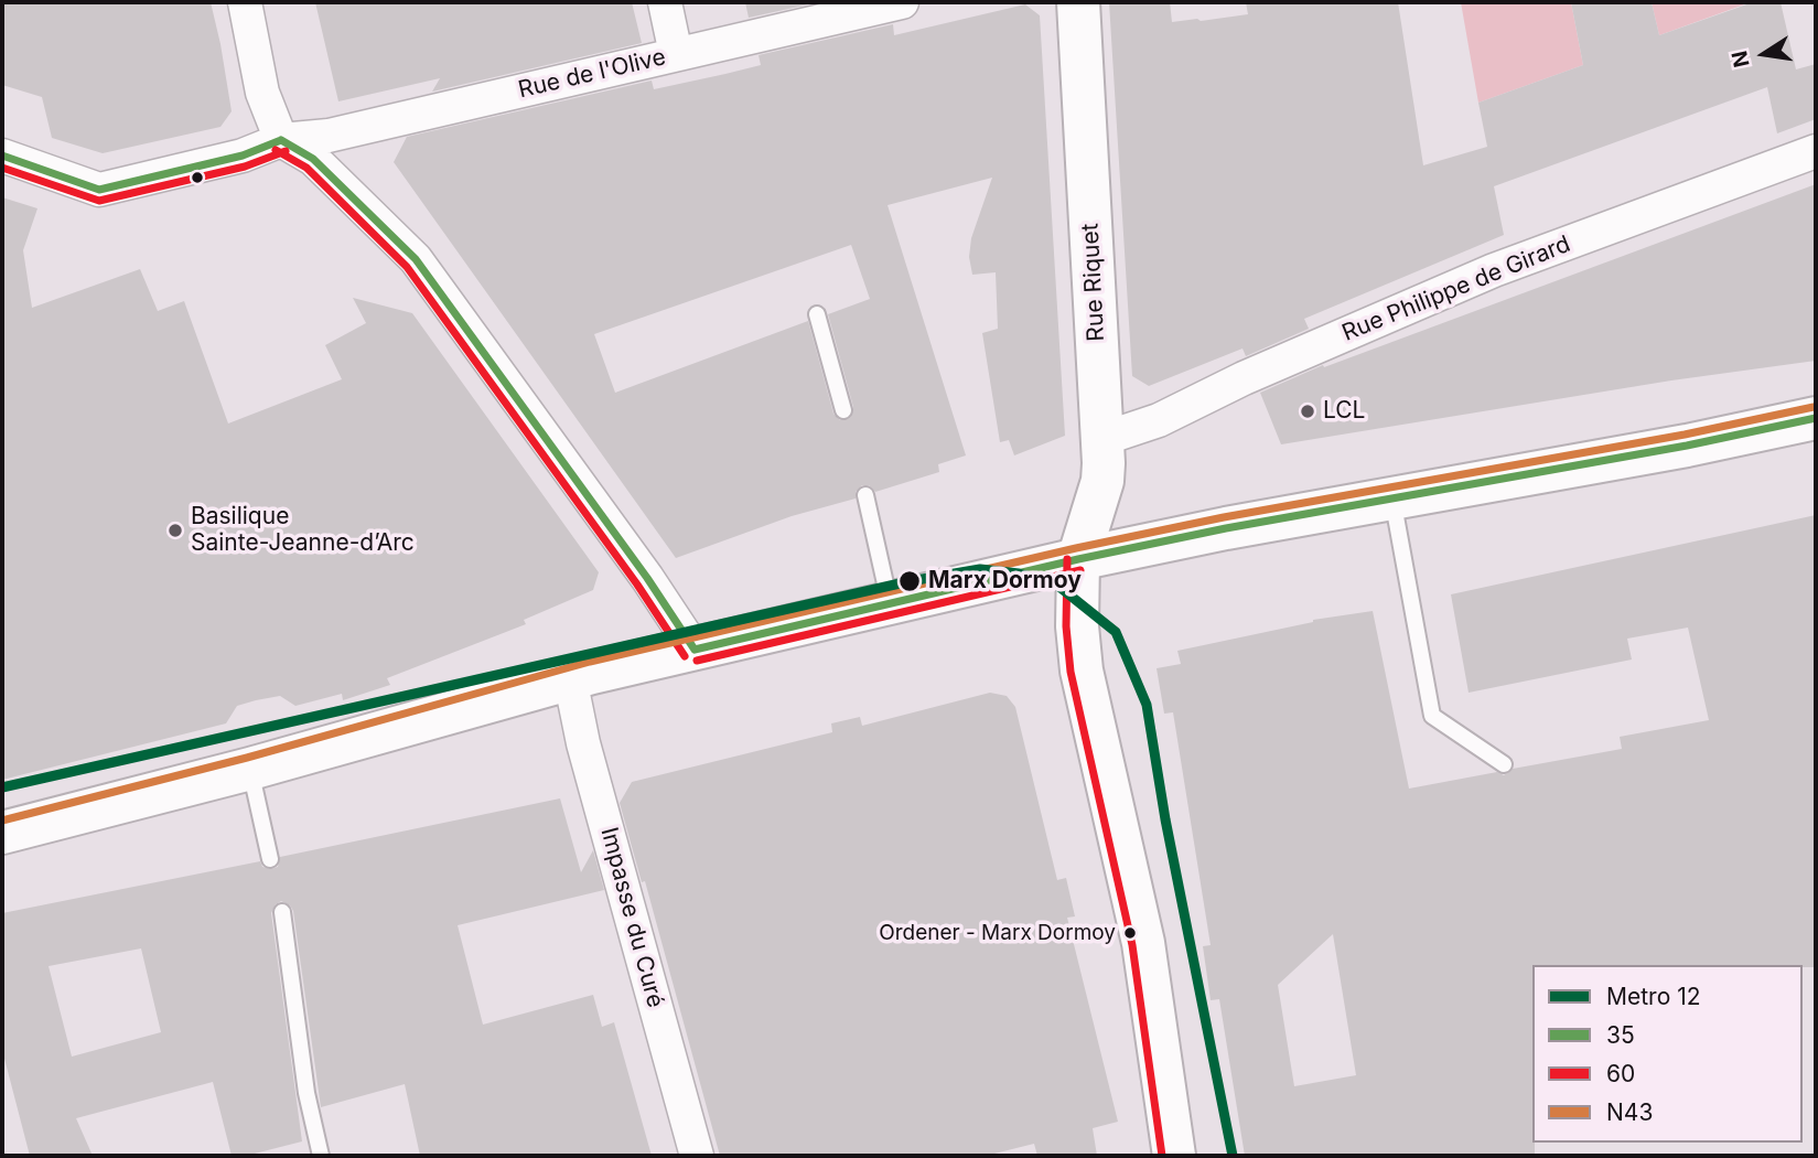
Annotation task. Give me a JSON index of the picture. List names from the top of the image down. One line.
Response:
{"streets":{"main road":["Rue Riquet"],"street":["Rue de l'Olive","Rue Philippe de Girard","Impasse du Curé"]},"crossings":[["Rue Riquet","Rue Philippe de Girard"]],"places":["LCL","Basilique Sainte-Jeanne-d’Arc","Marx Dormoy","Ordener - Marx Dormoy"],"lines":["transit line 35","transit line 60","transit line N43","metro line 12"],"legend":["Metro 12","35","60","N43"],"north":"left"}
